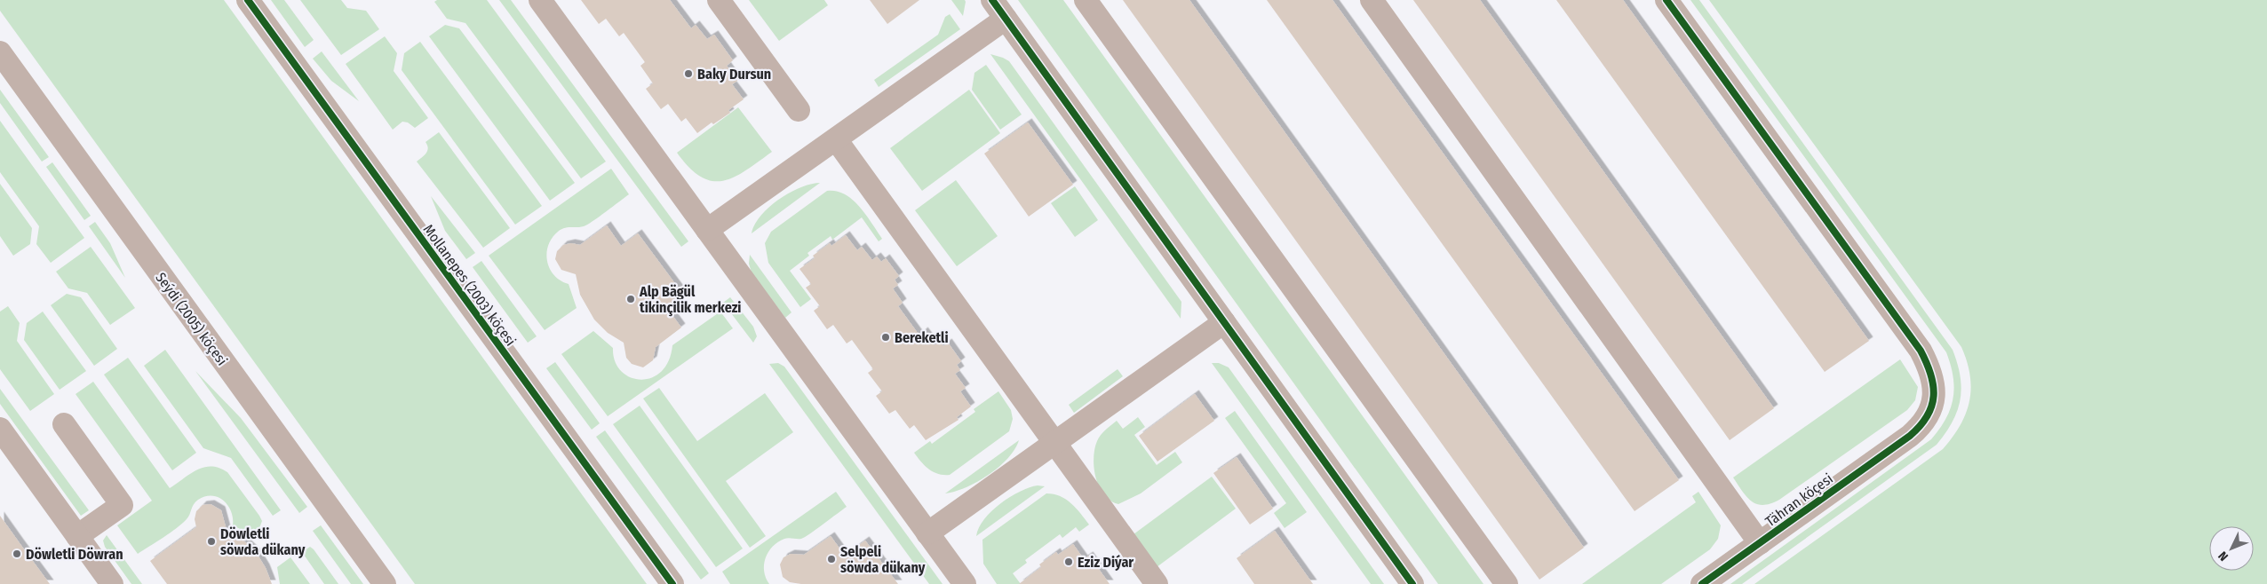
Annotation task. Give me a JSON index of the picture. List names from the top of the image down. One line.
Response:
{"streets":{"street":["Mollanepes (2003) köçesi","Seýdi (2005) köçesi","Tähran köçesi"]},"places":["Baky Dursun","Alp Bägül tikinçilik merkezi","Bereketli","Döwletli söwda dükany","Döwletli Döwran","Selpeli söwda dükany","Eziz Diýar"],"north":"bottom left"}
